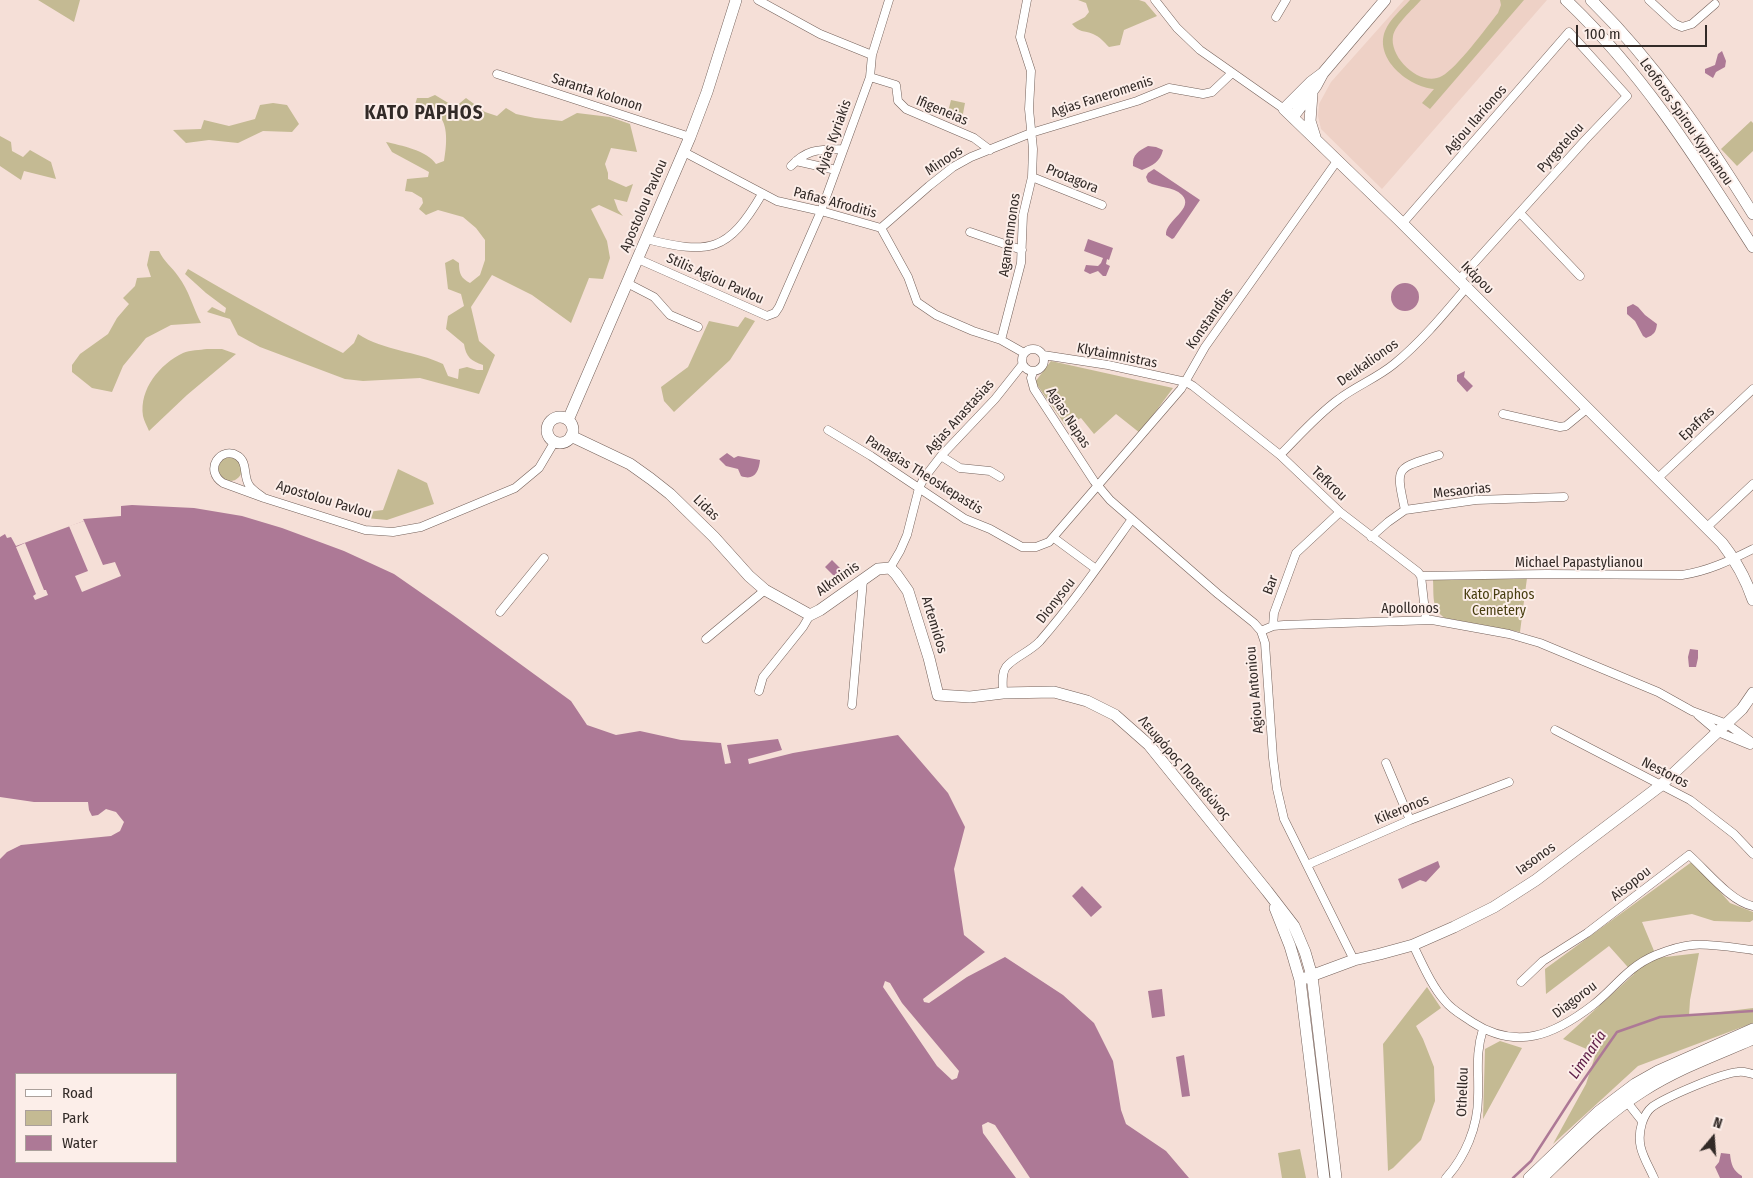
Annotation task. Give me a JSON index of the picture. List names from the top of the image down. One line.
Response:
{"streets":{"main road":["Leoforos Spirou Kyprianou","Apostolou Pavlou","Ικάρου","Lidas","Alkminis","Artemidos","Λεωφόρος Ποσειδώνος","Iasonos"],"street":["Saranta Kolonon","Agias Faneromenis","Ifigeneias","Agiou Ilarionos","Ayias Kyriakis","Pyrgotelou","Minoos","Protagora","Pafias Afroditis","Agamemnonos","Stilis Agiou Pavlou","Konstandias","Klytaimnistras","Deukalionos","Agias Anastasias","Agias Napas","Epafras","Panagias Theoskepastis","Tefkrou","Mesaorias","Michael Papastylianou","Bar","Dionysou","Apollonos","Agiou Antoniou","Nestoros","Kikeronos","Aisopou","Diagorou","Othellou"]},"crossings":[["Saranta Kolonon","Apostolou Pavlou"],["Agias Faneromenis","Minoos"],["Agias Faneromenis","Agamemnonos"],["Agias Faneromenis","Ικάρου"],["Ifigeneias","Ayias Kyriakis"],["Ifigeneias","Minoos"],["Agiou Ilarionos","Pyrgotelou"],["Agiou Ilarionos","Ικάρου"],["Ayias Kyriakis","Pafias Afroditis"],["Ayias Kyriakis","Stilis Agiou Pavlou"],["Pyrgotelou","Ικάρου"],["Pyrgotelou","Deukalionos"],["Minoos","Pafias Afroditis"],["Minoos","Agamemnonos"],["Protagora","Agamemnonos"],["Pafias Afroditis","Apostolou Pavlou"],["Pafias Afroditis","Agamemnonos"],["Pafias Afroditis","Klytaimnistras"],["Pafias Afroditis","Agias Anastasias"],["Pafias Afroditis","Agias Napas"],["Apostolou Pavlou","Stilis Agiou Pavlou"],["Apostolou Pavlou","Lidas"],["Ικάρου","Konstandias"],["Ικάρου","Deukalionos"],["Ικάρου","Epafras"],["Ικάρου","Michael Papastylianou"],["Konstandias","Klytaimnistras"],["Konstandias","Panagias Theoskepastis"],["Konstandias","Tefkrou"],["Konstandias","Agiou Antoniou"],["Klytaimnistras","Agias Anastasias"],["Klytaimnistras","Agias Napas"],["Klytaimnistras","Tefkrou"],["Deukalionos","Tefkrou"],["Agias Anastasias","Agias Napas"],["Agias Anastasias","Panagias Theoskepastis"],["Agias Napas","Agiou Antoniou"],["Panagias Theoskepastis","Agiou Antoniou"],["Tefkrou","Mesaorias"],["Tefkrou","Michael Papastylianou"],["Tefkrou","Bar"],["Lidas","Alkminis"],["Alkminis","Artemidos"],["Bar","Apollonos"],["Dionysou","Agiou Antoniou"],["Dionysou","Λεωφόρος Ποσειδώνος"],["Apollonos","Agiou Antoniou"],["Apollonos","Iasonos"],["Artemidos","Λεωφόρος Ποσειδώνος"],["Agiou Antoniou","Kikeronos"],["Agiou Antoniou","Iasonos"],["Λεωφόρος Ποσειδώνος","Iasonos"],["Nestoros","Iasonos"],["Iasonos","Diagorou"],["Diagorou","Othellou"]],"districts":["KATO PAPHOS"],"water":["Limnaria"],"parks":["Kato Paphos Cemetery"],"legend":["Road","Park","Water"],"scale_bar":"100 m","north":"top"}
